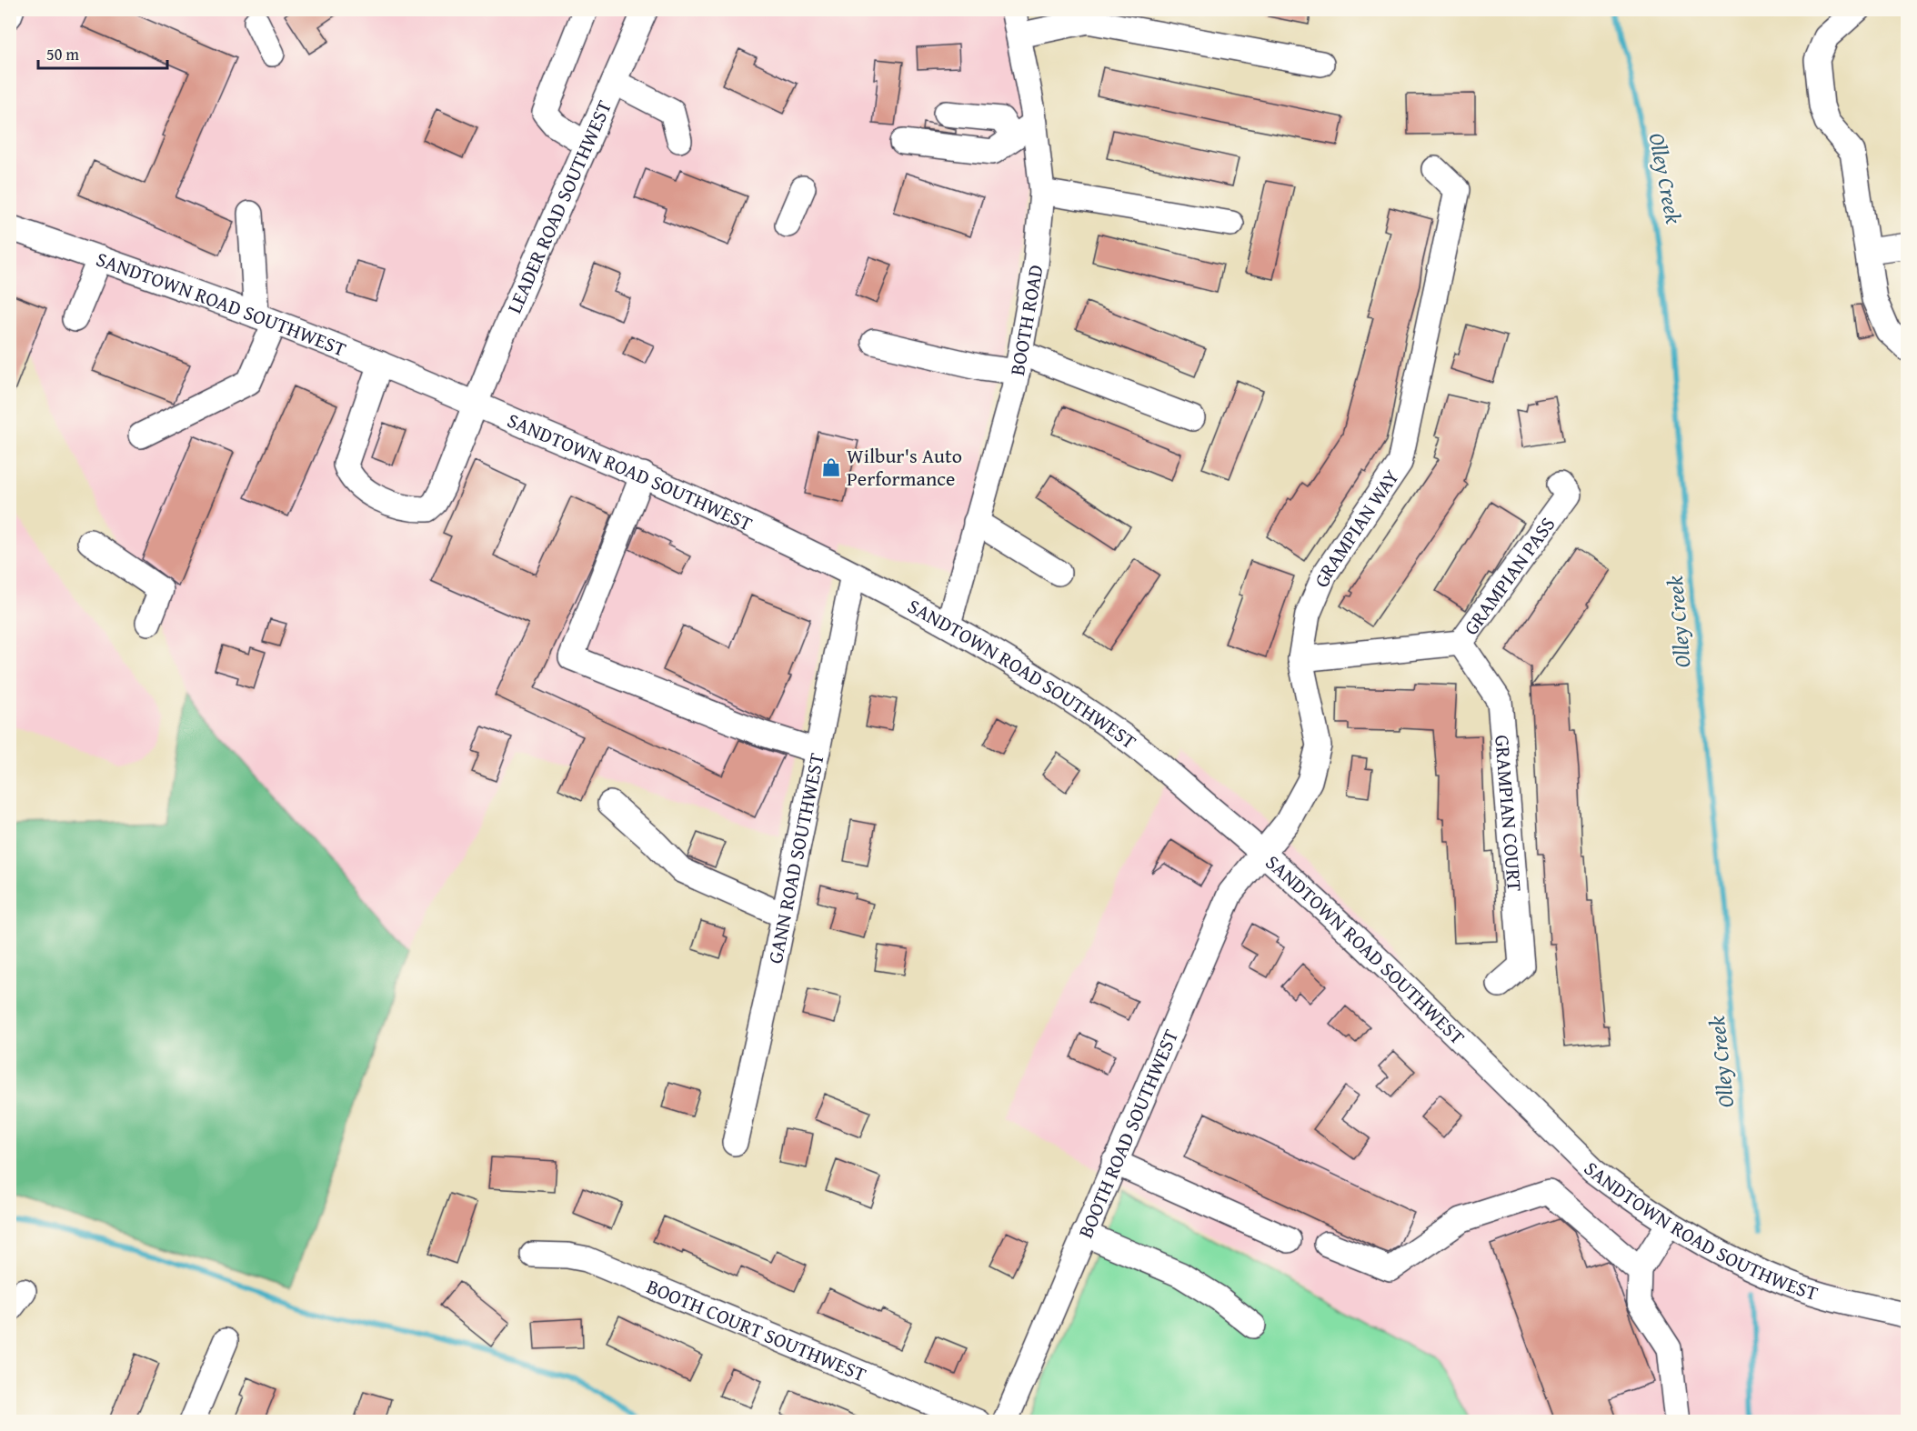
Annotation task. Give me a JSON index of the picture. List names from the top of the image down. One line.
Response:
{"streets":{"street":["LEADER ROAD SOUTHWEST","SANDTOWN ROAD SOUTHWEST","BOOTH ROAD","GRAMPIAN WAY","GRAMPIAN PASS","GRAMPIAN COURT","GANN ROAD SOUTHWEST","BOOTH ROAD SOUTHWEST","BOOTH COURT SOUTHWEST"]},"crossings":[["LEADER ROAD SOUTHWEST","SANDTOWN ROAD SOUTHWEST"],["SANDTOWN ROAD SOUTHWEST","BOOTH ROAD"],["SANDTOWN ROAD SOUTHWEST","GRAMPIAN WAY"],["SANDTOWN ROAD SOUTHWEST","GANN ROAD SOUTHWEST"],["SANDTOWN ROAD SOUTHWEST","BOOTH ROAD SOUTHWEST"],["GRAMPIAN WAY","GRAMPIAN PASS"],["GRAMPIAN WAY","BOOTH ROAD SOUTHWEST"],["GRAMPIAN PASS","GRAMPIAN COURT"]],"water":["Olley Creek"],"places":{"shop":["Wilbur's Auto Performance"]},"scale_bar":"50 m"}
